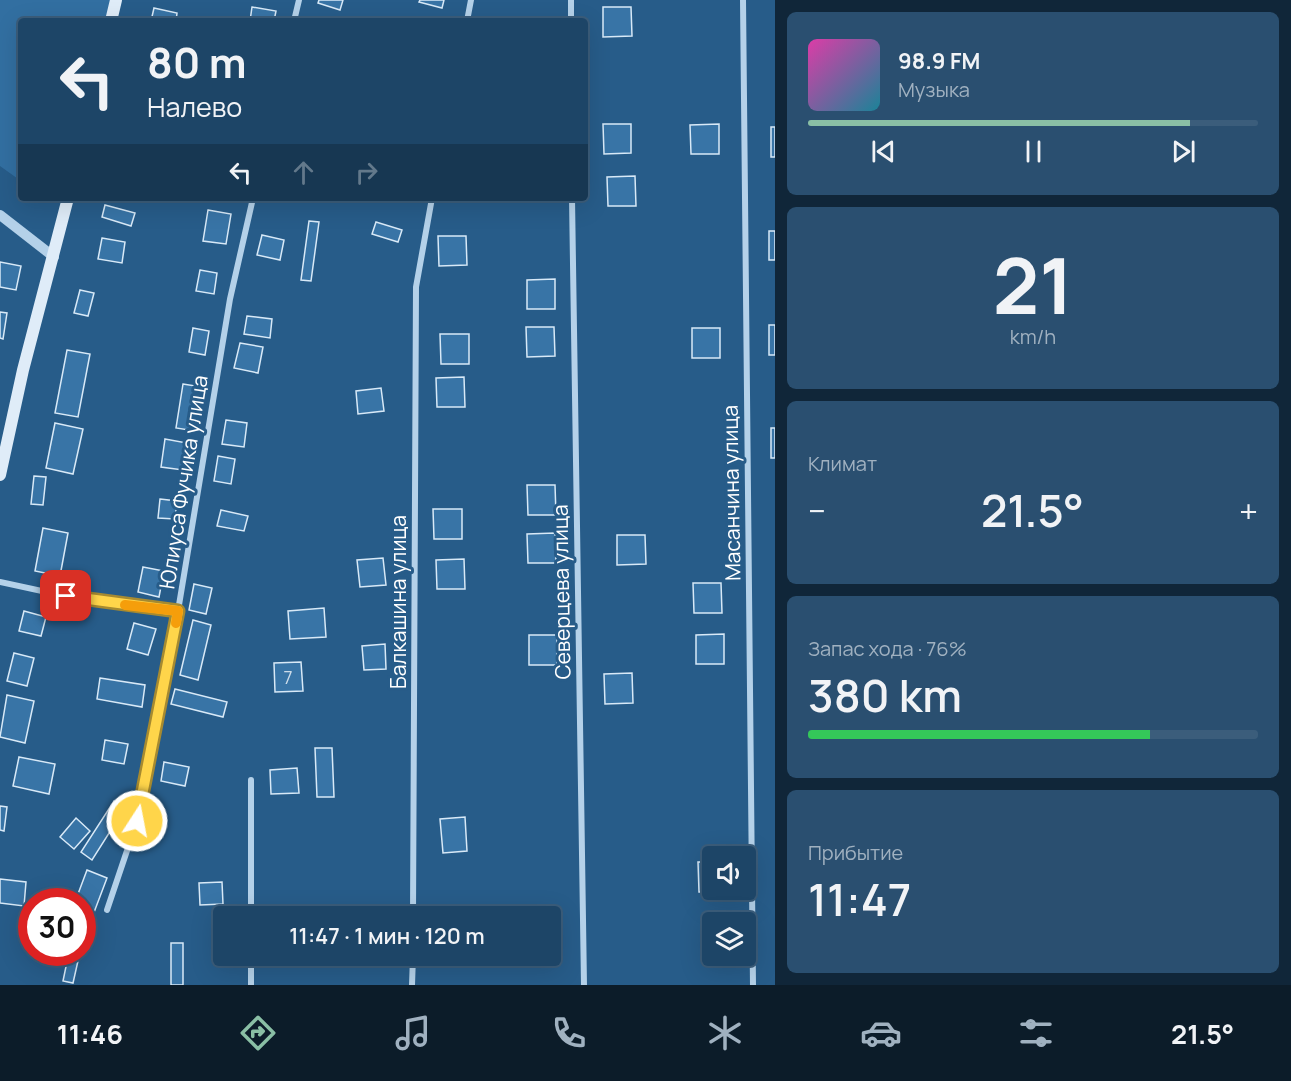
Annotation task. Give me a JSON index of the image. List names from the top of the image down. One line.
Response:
{"streets":{"street":["Юлиуса Фучика улица","Масанчина улица","Северцева улица","Балкашина улица"]},"house_numbers":["7"],"page":{"turn":["80 m","Налево"],"song":["98.9 FM","Музыка"],"tile":[["21","km/h"],"Климат",["Запас хода · 76%","380 km"],["Прибытие","11:47"]],"heat":["−","21.5°","+"],"limit":"30","trip":"11:47 · 1 мин · 120 m","tabs":["11:46","21.5°"]}}
